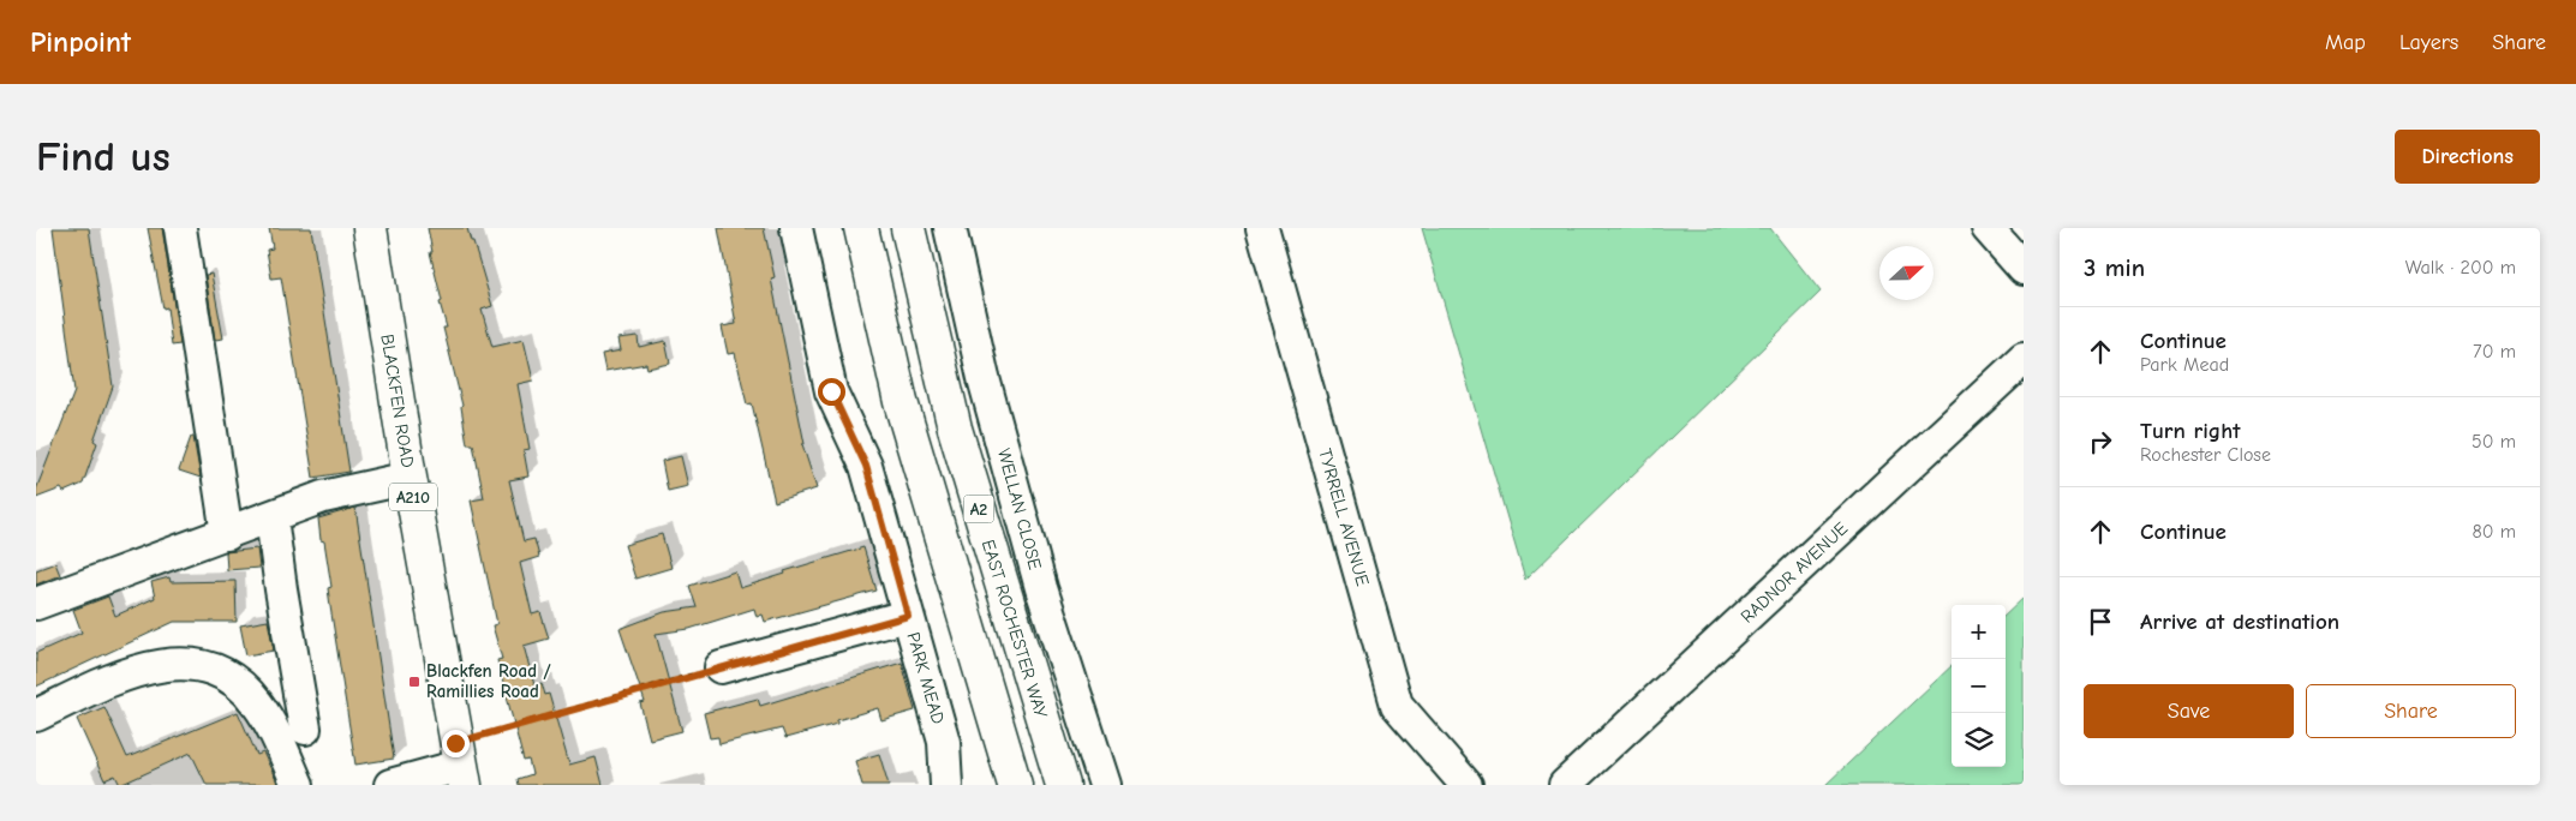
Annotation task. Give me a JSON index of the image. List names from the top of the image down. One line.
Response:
{"streets":{"main road":["BLACKFEN ROAD","A210","A2","EAST ROCHESTER WAY"],"street":["WELLAN CLOSE","TYRRELL AVENUE","RADNOR AVENUE","PARK MEAD"]},"places":{"transit":["Blackfen Road / Ramillies Road"]},"north":"right","page":{"header":"Pinpoint","nav":["Map","Layers","Share"],"buttons":["Directions",["Save","Share"]],"title":"Find us","heading":["3 min","Walk · 200 m"],"list":[["Continue","Park Mead","70 m"],["Turn right","Rochester Close","50 m"],["Continue","80 m"],"Arrive at destination"],"map_buttons":["+","−"]}}
